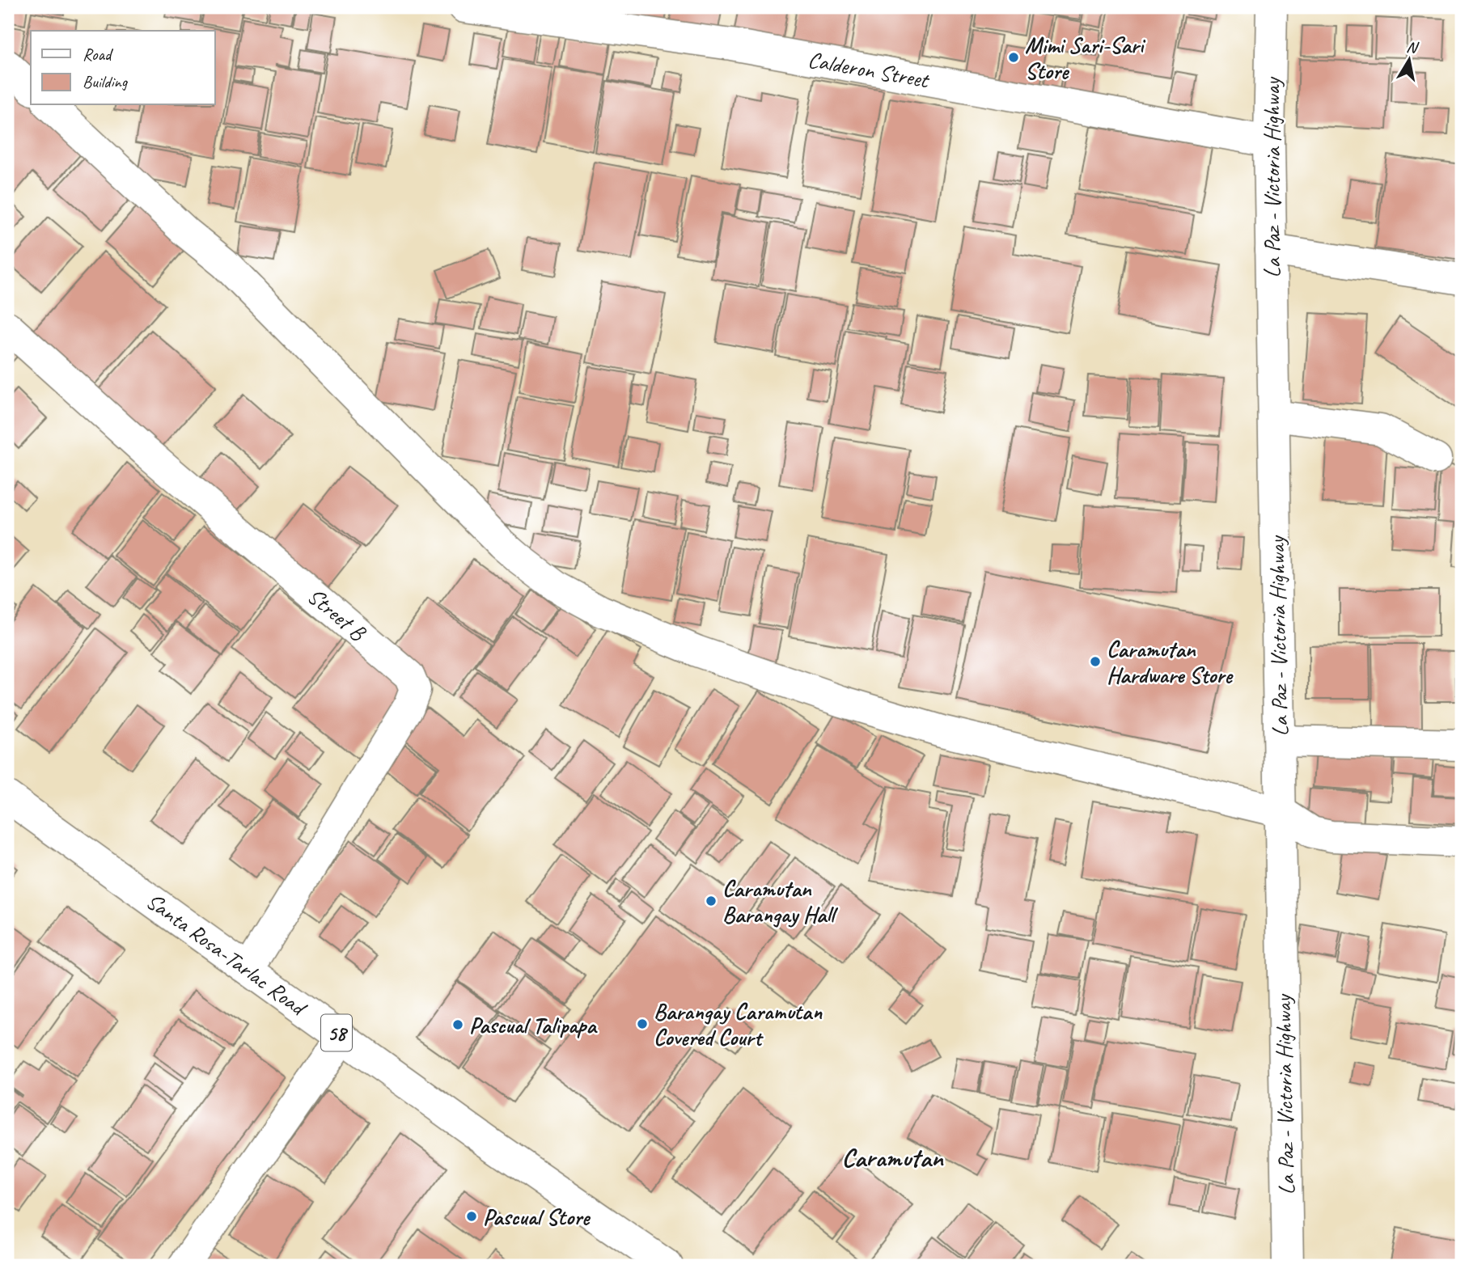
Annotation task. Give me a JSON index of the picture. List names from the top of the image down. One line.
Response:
{"streets":{"main road":["Calderon Street","La Paz - Victoria Highway","Street B","Santa Rosa-Tarlac Road","58"]},"crossings":[["Calderon Street","La Paz - Victoria Highway"],["Street B","Santa Rosa-Tarlac Road"]],"districts":["Caramutan"],"places":["Mimi Sari-Sari Store","Caramutan Hardware Store","Caramutan Barangay Hall","Barangay Caramutan Covered Court","Pascual Talipapa","Pascual Store"],"legend":["Road","Building"],"north":"top"}
